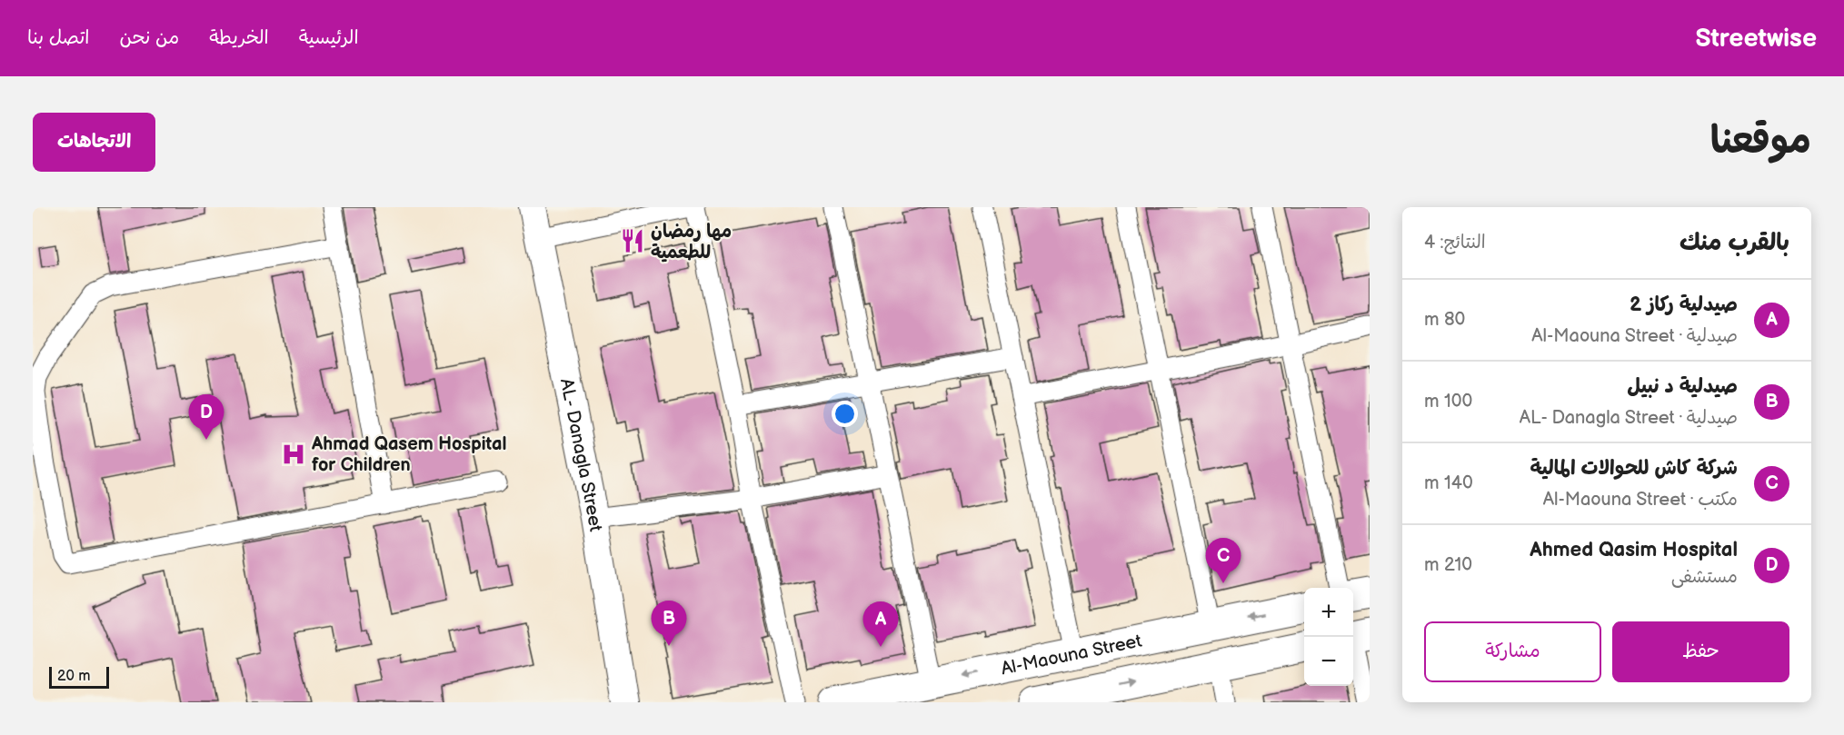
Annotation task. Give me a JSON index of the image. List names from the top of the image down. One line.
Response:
{"streets":{"highway":["Al-Maouna Street"],"street":["AL- Danagla Street"]},"places":{"restaurant":["مها رمضان للطعمية"],"hospital":["Ahmad Qasem Hospital for Children"]},"scale_bar":"20 m","page":{"header":"Streetwise","nav":["الرئيسية","الخريطة","من نحن","اتصل بنا"],"title":"موقعنا","buttons":["الاتجاهات",["حفظ","مشاركة"]],"heading":["بالقرب منك","النتائج: 4"],"list":[{"mark":"A","name":"صيدلية ركاز 2","note":"صيدلية · Al-Maouna Street","value":"80 m"},{"mark":"B","name":"صيدلية د نبيل","note":"صيدلية · AL- Danagla Street","value":"100 m"},{"mark":"C","name":"شركة كاش للحوالات المالية","note":"مكتب · Al-Maouna Street","value":"140 m"},{"mark":"D","name":"Ahmed Qasim Hospital","note":"مستشفى","value":"210 m"}],"pins":["D","C","B","A"],"map_buttons":["+","−"],"scale":"20 m"}}
